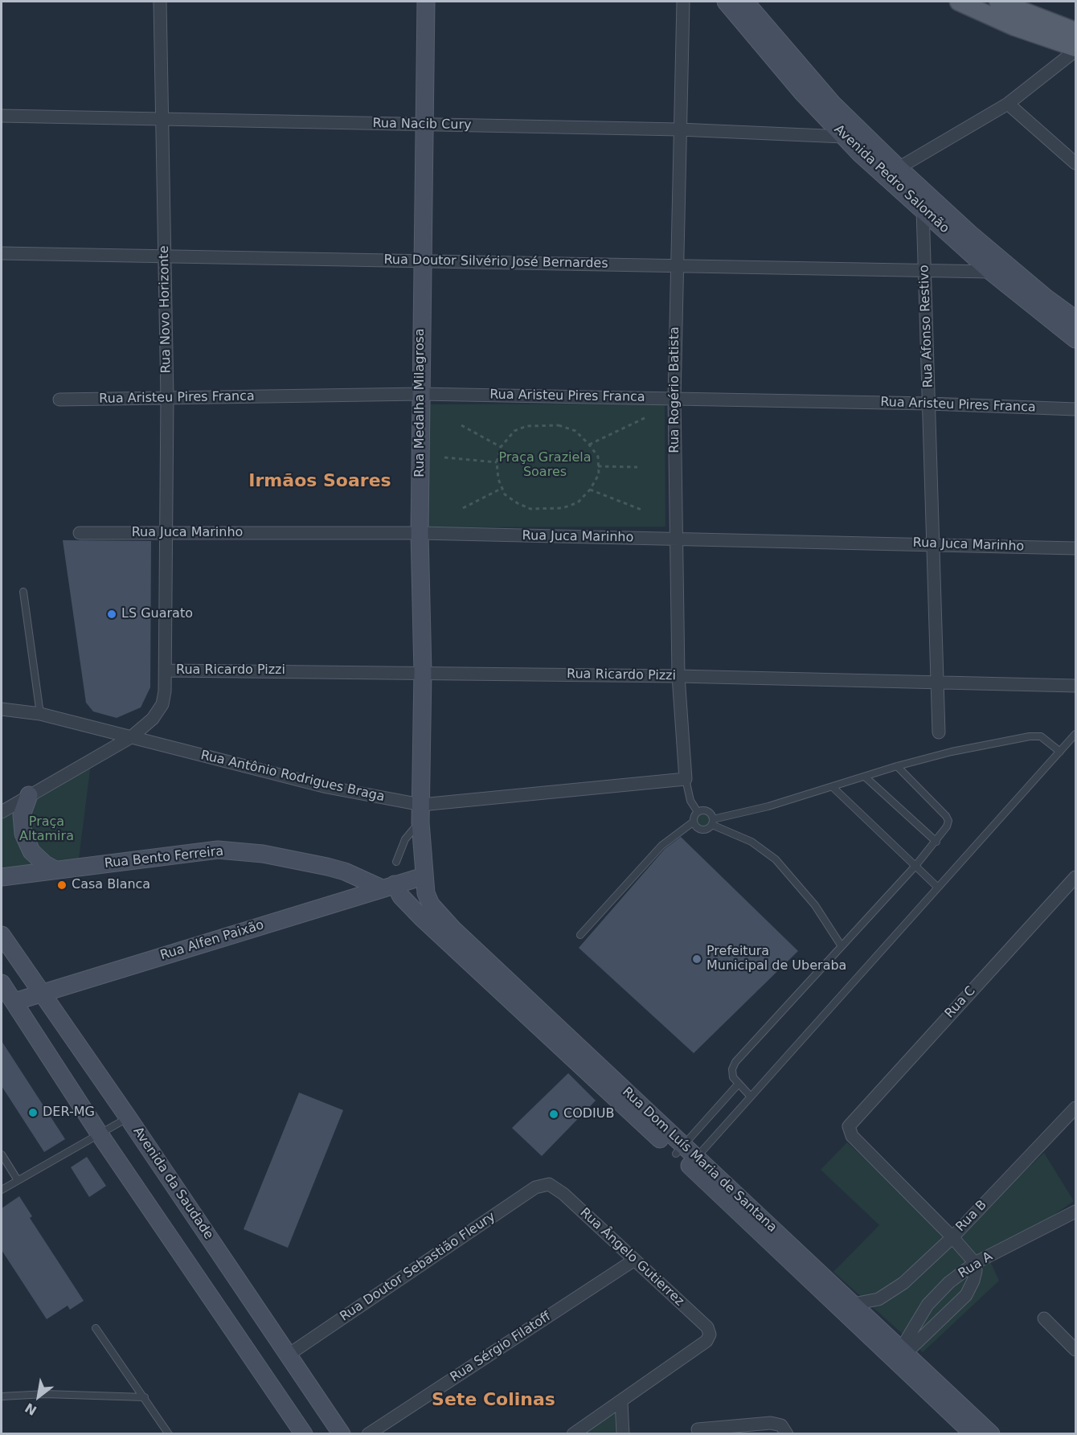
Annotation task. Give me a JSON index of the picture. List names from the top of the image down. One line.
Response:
{"streets":{"street":["Rua Nacib Cury","Avenida Pedro Salomão","Rua Doutor Silvério José Bernardes","Rua Novo Horizonte","Rua Afonso Restivo","Rua Rogério Batista","Rua Aristeu Pires Franca","Rua Medalha Milagrosa","Rua Juca Marinho","Rua Ricardo Pizzi","Rua Antônio Rodrigues Braga","Rua Bento Ferreira","Rua Alfen Paixão","Rua C","Rua Dom Luís Maria de Santana","Avenida da Saudade","Rua B","Rua Ângelo Gutierrez","Rua A","Rua Doutor Sebastião Fleury","Rua Sérgio Filatoff"]},"crossings":[["Rua Nacib Cury","Avenida Pedro Salomão"],["Rua Nacib Cury","Rua Novo Horizonte"],["Rua Nacib Cury","Rua Rogério Batista"],["Rua Nacib Cury","Rua Medalha Milagrosa"],["Avenida Pedro Salomão","Rua Doutor Silvério José Bernardes"],["Avenida Pedro Salomão","Rua Afonso Restivo"],["Rua Doutor Silvério José Bernardes","Rua Novo Horizonte"],["Rua Doutor Silvério José Bernardes","Rua Afonso Restivo"],["Rua Doutor Silvério José Bernardes","Rua Rogério Batista"],["Rua Doutor Silvério José Bernardes","Rua Medalha Milagrosa"],["Rua Novo Horizonte","Rua Aristeu Pires Franca"],["Rua Novo Horizonte","Rua Juca Marinho"],["Rua Novo Horizonte","Rua Ricardo Pizzi"],["Rua Novo Horizonte","Rua Antônio Rodrigues Braga"],["Rua Afonso Restivo","Rua Aristeu Pires Franca"],["Rua Afonso Restivo","Rua Juca Marinho"],["Rua Afonso Restivo","Rua Ricardo Pizzi"],["Rua Rogério Batista","Rua Aristeu Pires Franca"],["Rua Rogério Batista","Rua Juca Marinho"],["Rua Rogério Batista","Rua Ricardo Pizzi"],["Rua Rogério Batista","Rua Antônio Rodrigues Braga"],["Rua Aristeu Pires Franca","Rua Medalha Milagrosa"],["Rua Medalha Milagrosa","Rua Juca Marinho"],["Rua Medalha Milagrosa","Rua Ricardo Pizzi"],["Rua Medalha Milagrosa","Rua Antônio Rodrigues Braga"],["Rua Medalha Milagrosa","Rua Dom Luís Maria de Santana"],["Rua Bento Ferreira","Rua Alfen Paixão"],["Rua Bento Ferreira","Rua Dom Luís Maria de Santana"],["Rua Alfen Paixão","Rua Dom Luís Maria de Santana"],["Rua Alfen Paixão","Avenida da Saudade"],["Rua C","Rua B"],["Rua Dom Luís Maria de Santana","Rua B"],["Rua Dom Luís Maria de Santana","Rua A"],["Avenida da Saudade","Rua Doutor Sebastião Fleury"],["Rua Ângelo Gutierrez","Rua Doutor Sebastião Fleury"],["Rua Ângelo Gutierrez","Rua Sérgio Filatoff"]],"districts":["Irmãos Soares","Sete Colinas"],"parks":["Praça Graziela Soares","Praça Altamira"],"places":["LS Guarato","Casa Blanca","Prefeitura Municipal de Uberaba","DER-MG","CODIUB"],"north":"bottom left"}
